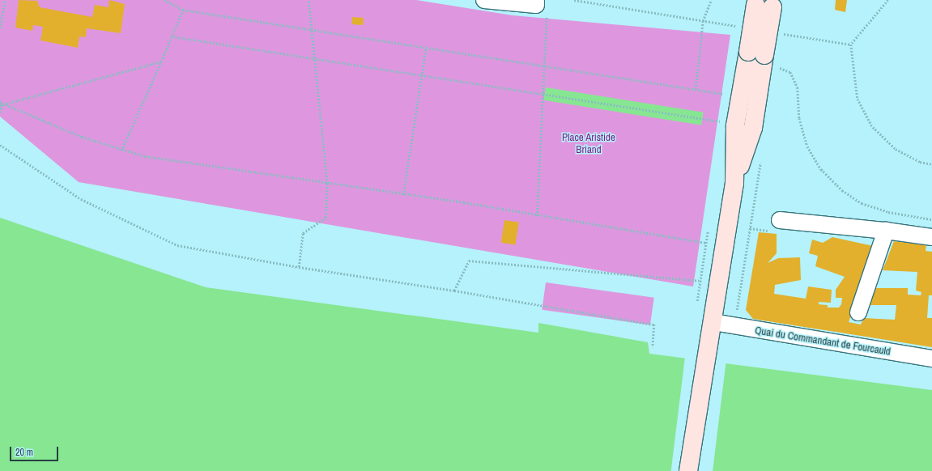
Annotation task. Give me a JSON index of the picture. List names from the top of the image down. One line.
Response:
{"streets":{"street":["Quai du Commandant de Fourcauld"]},"parks":["Place Aristide Briand"],"scale_bar":"20 m"}
